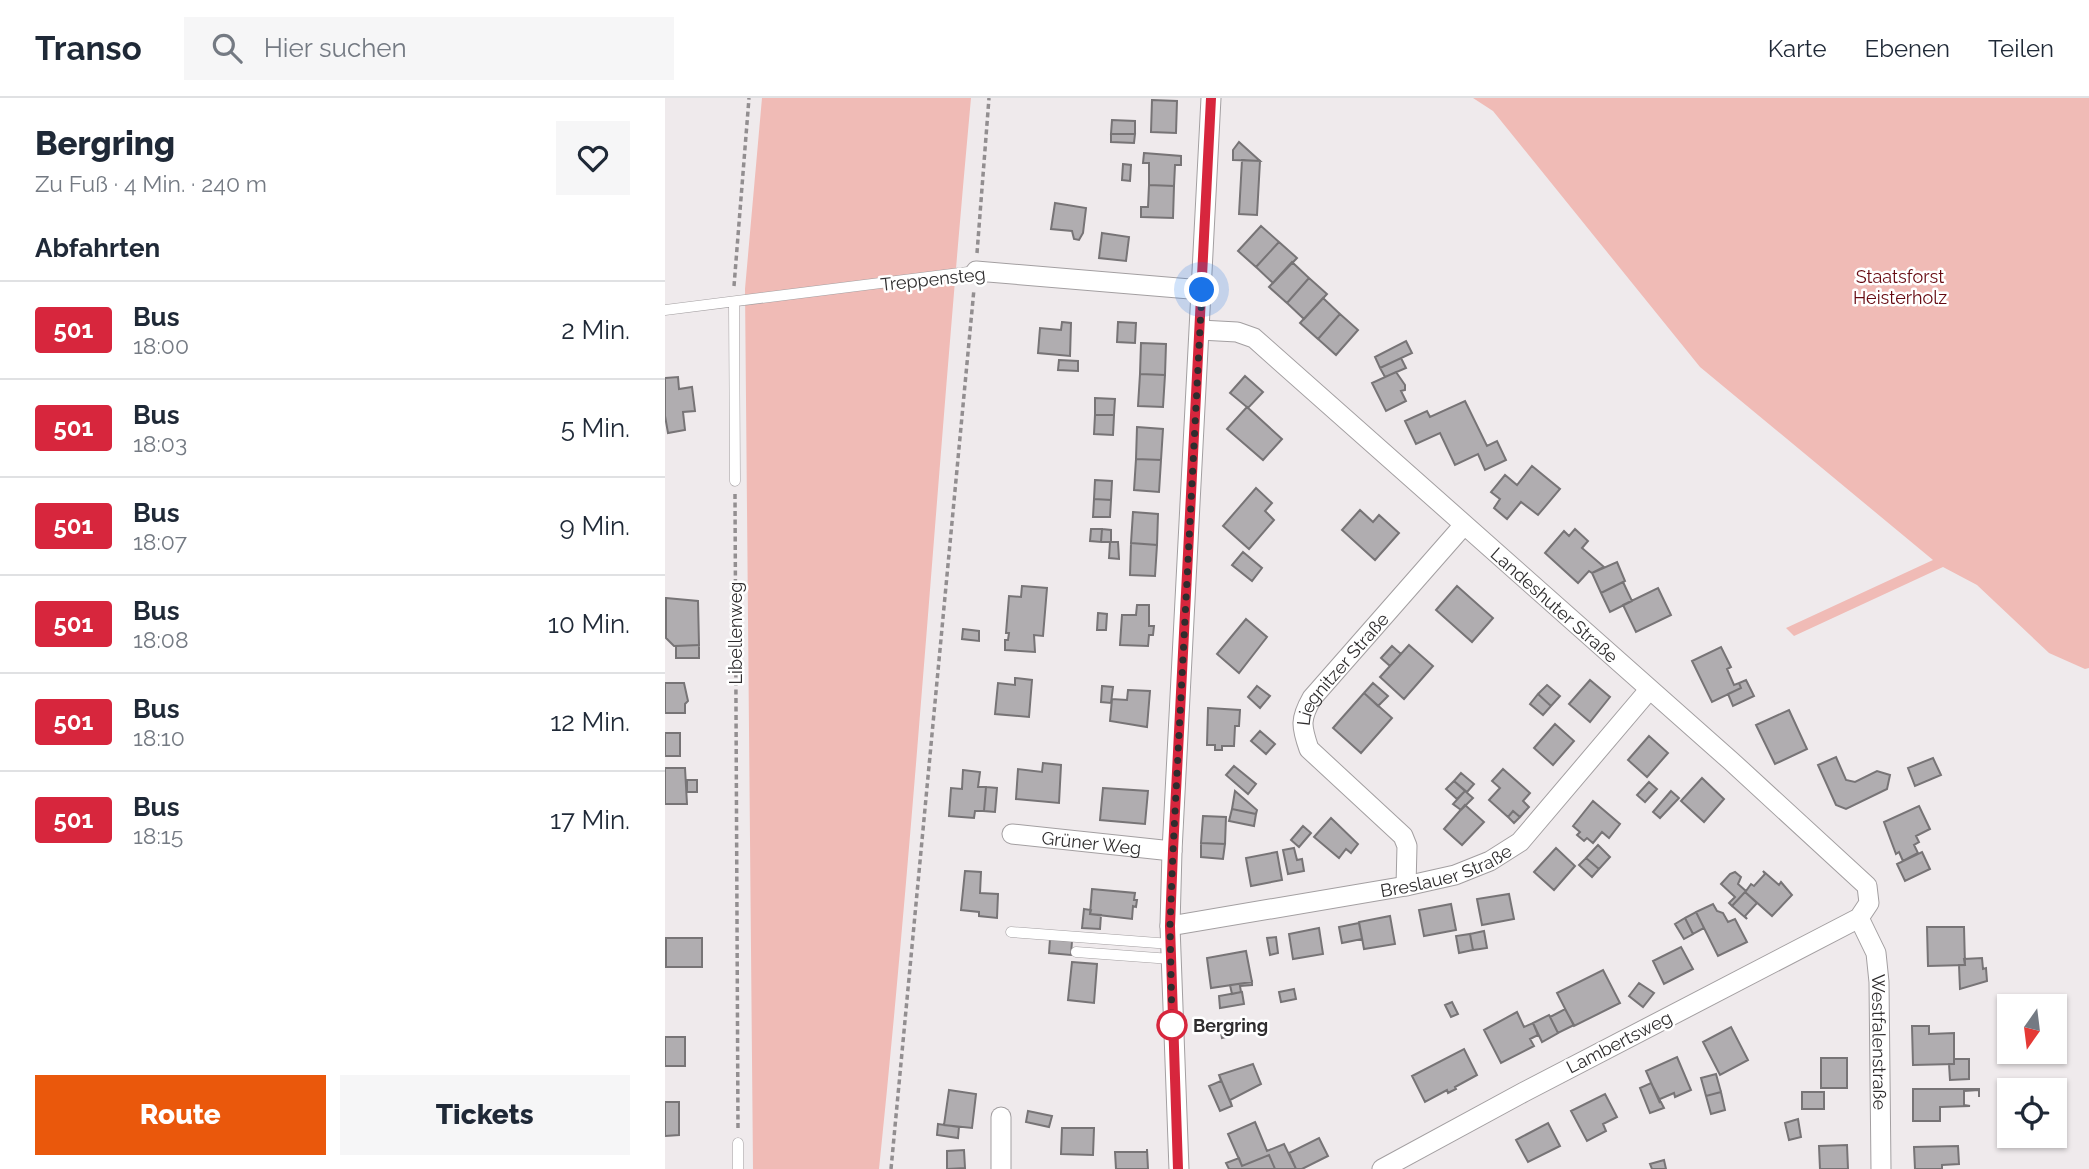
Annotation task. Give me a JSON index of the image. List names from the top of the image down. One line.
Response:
{"streets":{"street":["Treppensteg","Landeshuter Straße","Liegnitzer Straße","Grüner Weg","Breslauer Straße","Lambertsweg","Westfalenstraße"],"path":["Libellenweg"]},"crossings":[["Landeshuter Straße","Liegnitzer Straße"],["Landeshuter Straße","Breslauer Straße"],["Landeshuter Straße","Lambertsweg"],["Landeshuter Straße","Westfalenstraße"],["Liegnitzer Straße","Breslauer Straße"],["Lambertsweg","Westfalenstraße"]],"parks":["Staatsforst Heisterholz"],"places":["Bergring"],"lines":["bus line 501"],"north":"bottom","page":{"header":"Transo","search":"Hier suchen","nav":["Karte","Ebenen","Teilen"],"heading":[["Bergring","Zu Fuß · 4 Min. · 240 m"],"Abfahrten"],"list":[{"mark":"501","name":"Bus","note":"18:00","value":"2 Min."},{"mark":"501","name":"Bus","note":"18:03","value":"5 Min."},{"mark":"501","name":"Bus","note":"18:07","value":"9 Min."},{"mark":"501","name":"Bus","note":"18:08","value":"10 Min."},{"mark":"501","name":"Bus","note":"18:10","value":"12 Min."},{"mark":"501","name":"Bus","note":"18:15","value":"17 Min."}],"buttons":["Route","Tickets"]}}
